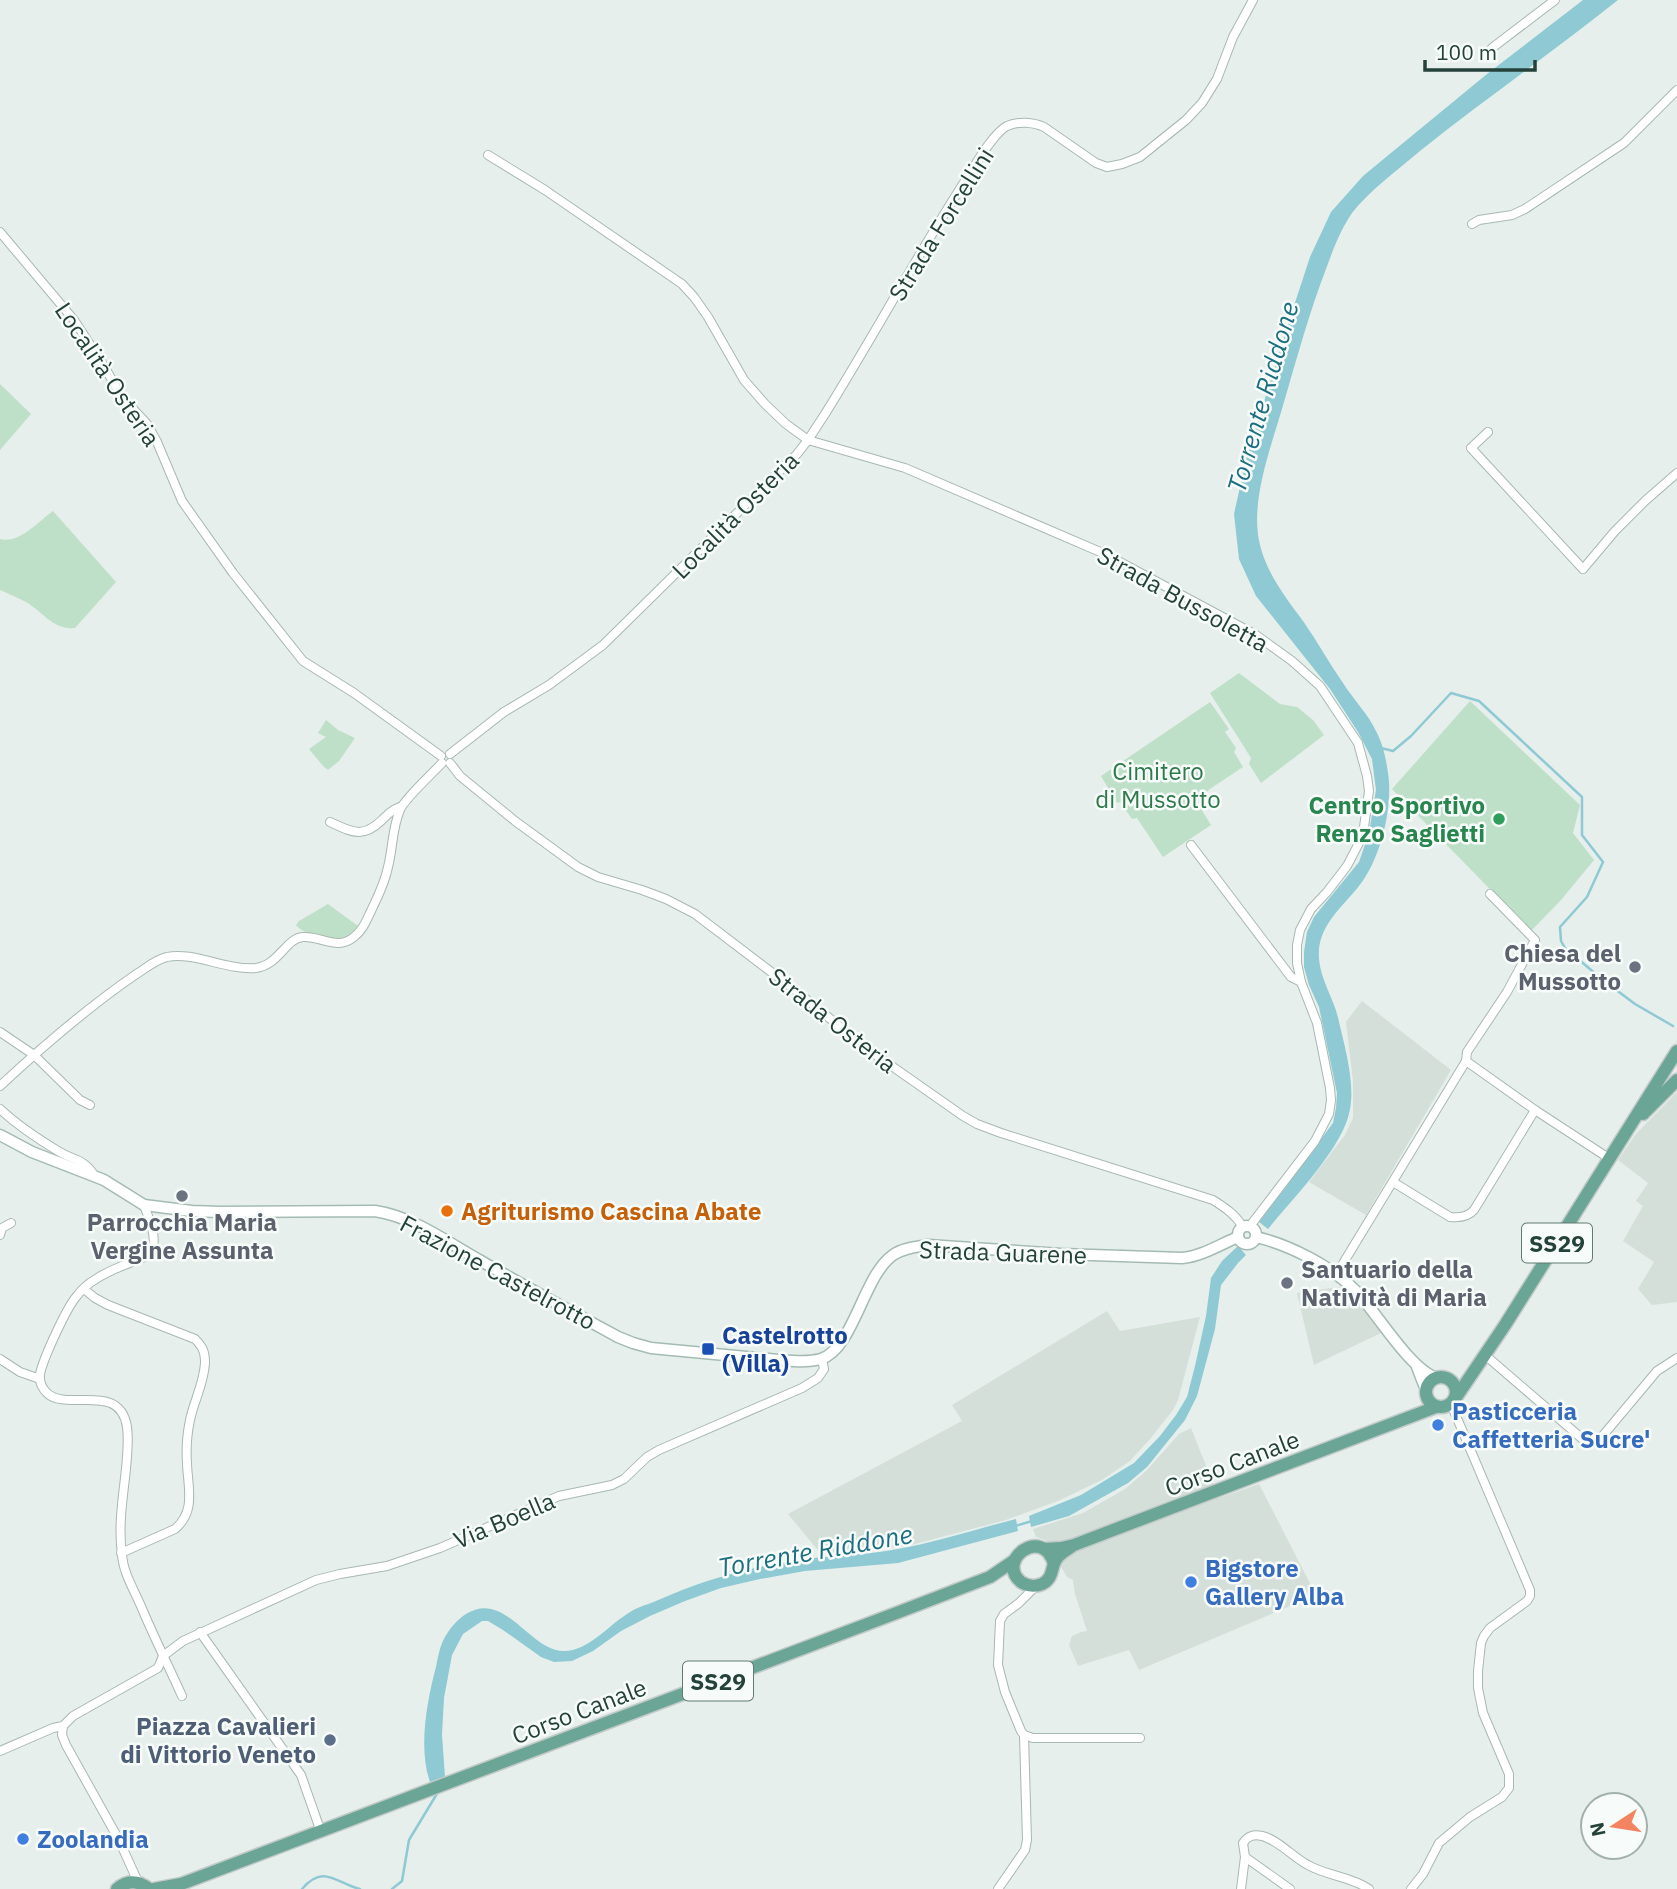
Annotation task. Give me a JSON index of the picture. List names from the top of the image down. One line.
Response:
{"streets":{"main road":["SS29","Strada Guarene","Frazione Castelrotto","Corso Canale"],"street":["Strada Forcellini","Località Osteria","Strada Bussoletta","Strada Osteria","Via Boella"]},"crossings":[["Strada Forcellini","Località Osteria"],["Strada Forcellini","Strada Bussoletta"],["Località Osteria","Strada Bussoletta"],["Località Osteria","Strada Osteria"],["Strada Bussoletta","Strada Osteria"],["Strada Bussoletta","Strada Guarene"],["Strada Osteria","Strada Guarene"],["Strada Guarene","Frazione Castelrotto"],["Strada Guarene","Via Boella"],["Frazione Castelrotto","Via Boella"]],"water":["Torrente Riddone"],"parks":["Cimitero di Mussotto"],"places":{"other":["Centro Sportivo Renzo Saglietti","Chiesa del Mussotto","Parrocchia Maria Vergine Assunta","Agriturismo Cascina Abate","Santuario della Natività di Maria","Pasticceria Caffetteria Sucre'","Bigstore Gallery Alba","Piazza Cavalieri di Vittorio Veneto","Zoolandia"],"transit":["Castelrotto (Villa)"]},"scale_bar":"100 m","north":"left"}
